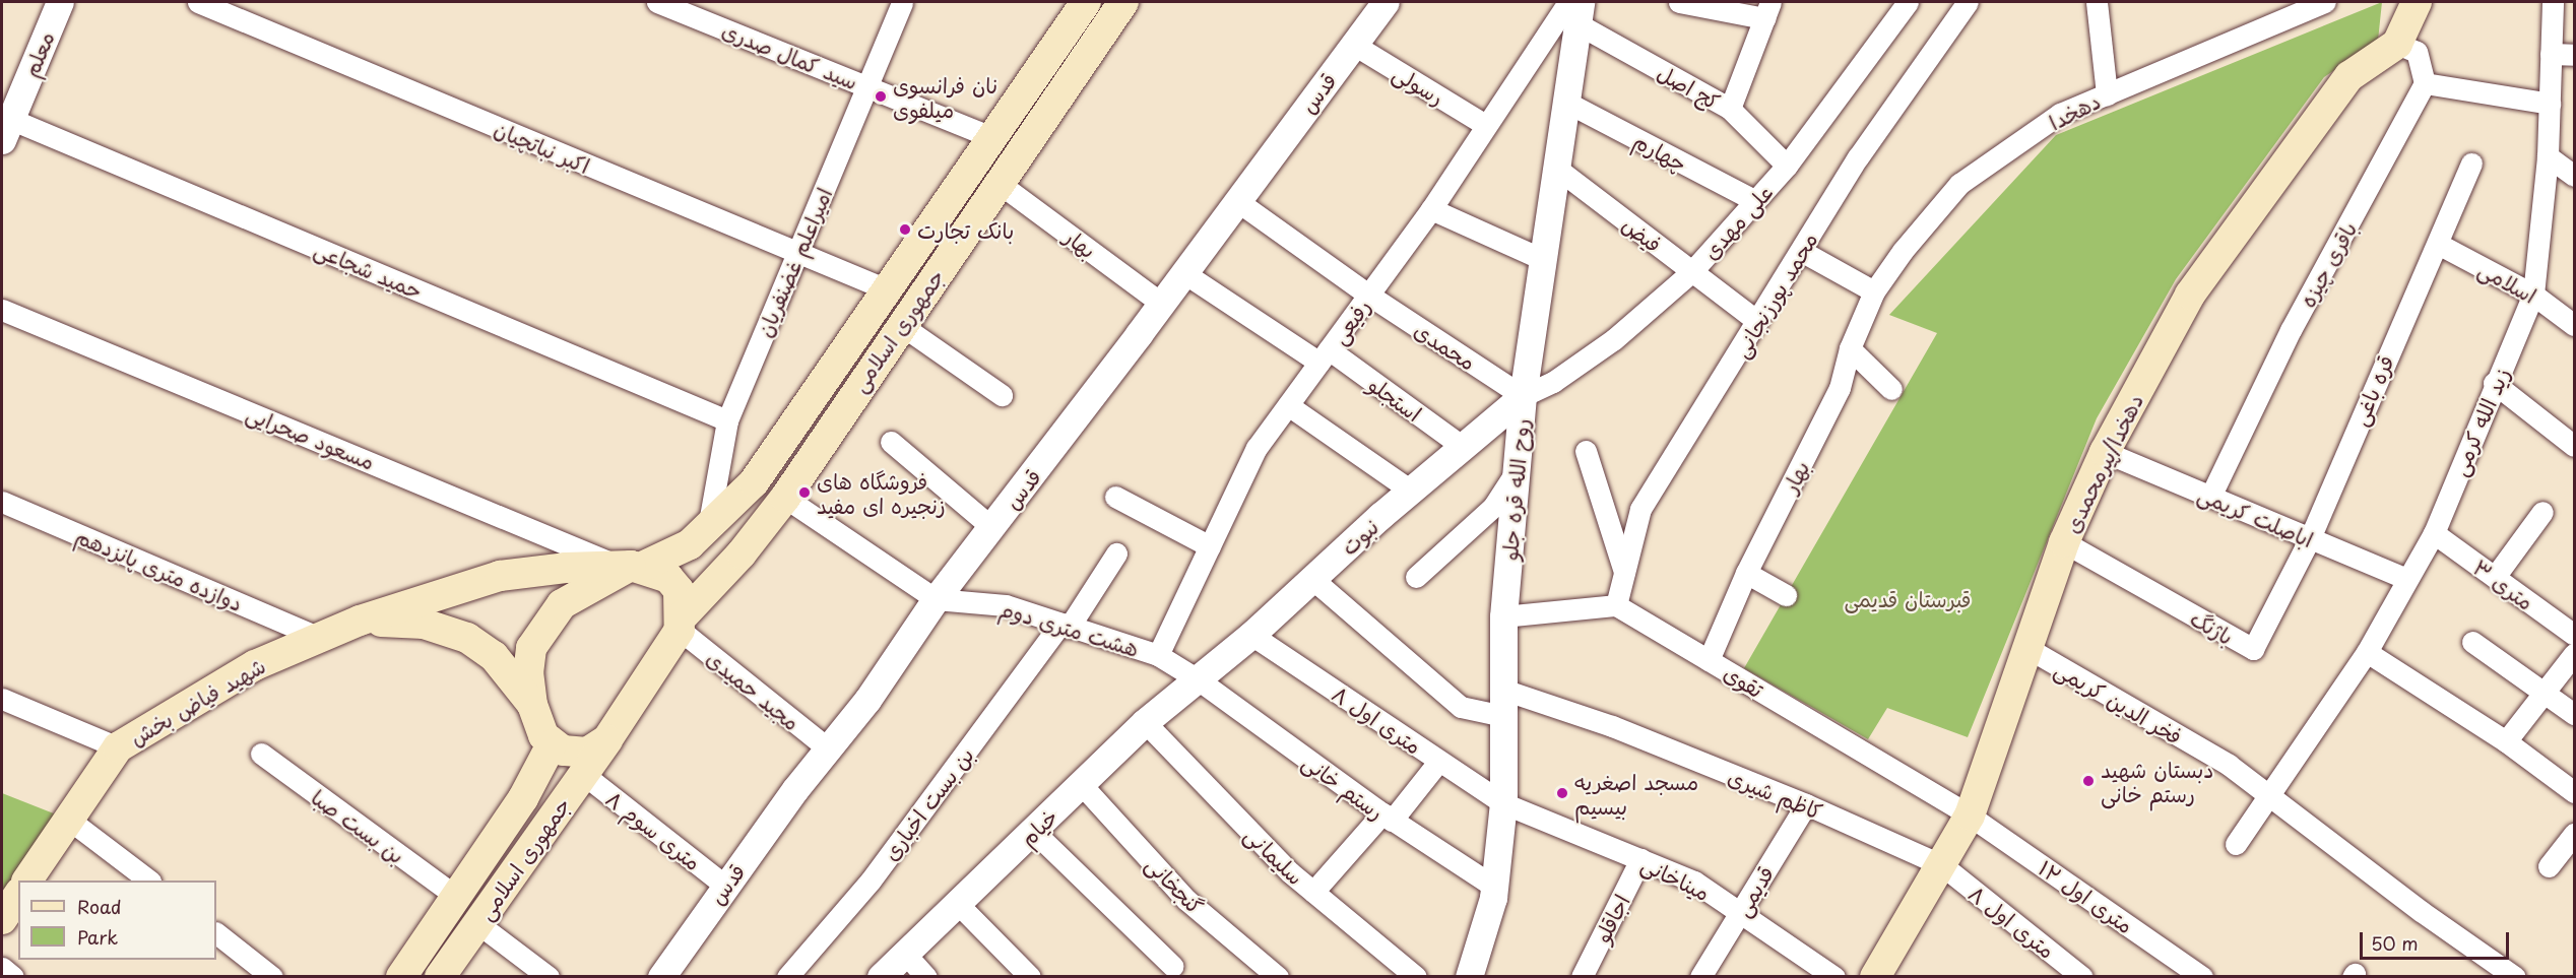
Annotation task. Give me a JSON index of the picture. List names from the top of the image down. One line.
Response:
{"streets":{"main road":["جمهوری اسلامی","دهخدا/پیرمحمدی","شهید فیاض بخش"],"street":["معلم","سید کمال صدری","رسولی","کج اصل","قدس","دهخدا","اکبر نباتچیان","چهارم","علی مهدی","فیض","بهار","امیراعلم غضنفریان","باقری چیزه","حمید شجاعی","اسلامی","محمد پورزنجانی","رفیعی","محمدی","قره باغی","استجلو","زید الله کرمی","مسعود صحرایی","روح الله قره جلو","اباصلت کریمی","نبوت","دوازده متری پانزدهم","۳ متری","باژنگ","هشت متری دوم","تقوی","مجید حمیدی","فخر الدین کریمی","۸ متری اول","رستم خانی","کاظم شیری","بن بست اخباری","بن بست صبا","خیام","۸ متری سوم","سلیمانی","میناخانی","گنجخانی","قدیمی","۱۲ متری اول","اجاقلو"]},"crossings":[["معلم","حمید شجاعی"],["سید کمال صدری","امیراعلم غضنفریان"],["سید کمال صدری","جمهوری اسلامی"],["رسولی","قدس"],["رسولی","رفیعی"],["کج اصل","علی مهدی"],["کج اصل","رفیعی"],["کج اصل","روح الله قره جلو"],["قدس","بهار"],["قدس","محمدی"],["قدس","استجلو"],["قدس","هشت متری دوم"],["قدس","مجید حمیدی"],["قدس","۸ متری سوم"],["دهخدا","بهار"],["اکبر نباتچیان","امیراعلم غضنفریان"],["اکبر نباتچیان","جمهوری اسلامی"],["چهارم","علی مهدی"],["چهارم","روح الله قره جلو"],["علی مهدی","فیض"],["علی مهدی","محمدی"],["علی مهدی","روح الله قره جلو"],["علی مهدی","نبوت"],["فیض","محمد پورزنجانی"],["فیض","روح الله قره جلو"],["بهار","جمهوری اسلامی"],["بهار","تقوی"],["امیراعلم غضنفریان","حمید شجاعی"],["امیراعلم غضنفریان","جمهوری اسلامی"],["باقری چیزه","اباصلت کریمی"],["اسلامی","قره باغی"],["اسلامی","زید الله کرمی"],["محمد پورزنجانی","تقوی"],["رفیعی","محمدی"],["رفیعی","استجلو"],["رفیعی","روح الله قره جلو"],["رفیعی","هشت متری دوم"],["جمهوری اسلامی","مسعود صحرایی"],["جمهوری اسلامی","مجید حمیدی"],["جمهوری اسلامی","شهید فیاض بخش"],["جمهوری اسلامی","بن بست صبا"],["جمهوری اسلامی","۸ متری سوم"],["محمدی","روح الله قره جلو"],["محمدی","نبوت"],["قره باغی","اباصلت کریمی"],["قره باغی","باژنگ"],["استجلو","نبوت"],["زید الله کرمی","اباصلت کریمی"],["زید الله کرمی","۳ متری"],["زید الله کرمی","فخر الدین کریمی"],["مسعود صحرایی","شهید فیاض بخش"],["دهخدا/پیرمحمدی","اباصلت کریمی"],["دهخدا/پیرمحمدی","باژنگ"],["دهخدا/پیرمحمدی","تقوی"],["دهخدا/پیرمحمدی","فخر الدین کریمی"],["دهخدا/پیرمحمدی","۸ متری اول"],["دهخدا/پیرمحمدی","کاظم شیری"],["دهخدا/پیرمحمدی","۱۲ متری اول"],["روح الله قره جلو","نبوت"],["روح الله قره جلو","۸ متری اول"],["روح الله قره جلو","رستم خانی"],["روح الله قره جلو","کاظم شیری"],["روح الله قره جلو","میناخانی"],["اباصلت کریمی","باژنگ"],["نبوت","هشت متری دوم"],["نبوت","۸ متری اول"],["نبوت","رستم خانی"],["نبوت","کاظم شیری"],["نبوت","خیام"],["دوازده متری پانزدهم","شهید فیاض بخش"],["هشت متری دوم","رستم خانی"],["هشت متری دوم","بن بست اخباری"],["هشت متری دوم","خیام"],["تقوی","۱۲ متری اول"],["۸ متری اول","کاظم شیری"],["۸ متری اول","میناخانی"],["رستم خانی","خیام"],["کاظم شیری","قدیمی"],["خیام","سلیمانی"],["خیام","گنجخانی"],["میناخانی","قدیمی"],["میناخانی","اجاقلو"]],"parks":["قبرستان قدیمى"],"places":["نان فرانسوی میلفوی","بانک تجارت","فروشگاه های زنجیره ای مفید","دبستان شهید رستم خانی","مسجد اصغریه بیسیم"],"legend":["Road","Park"],"scale_bar":"50 m"}
